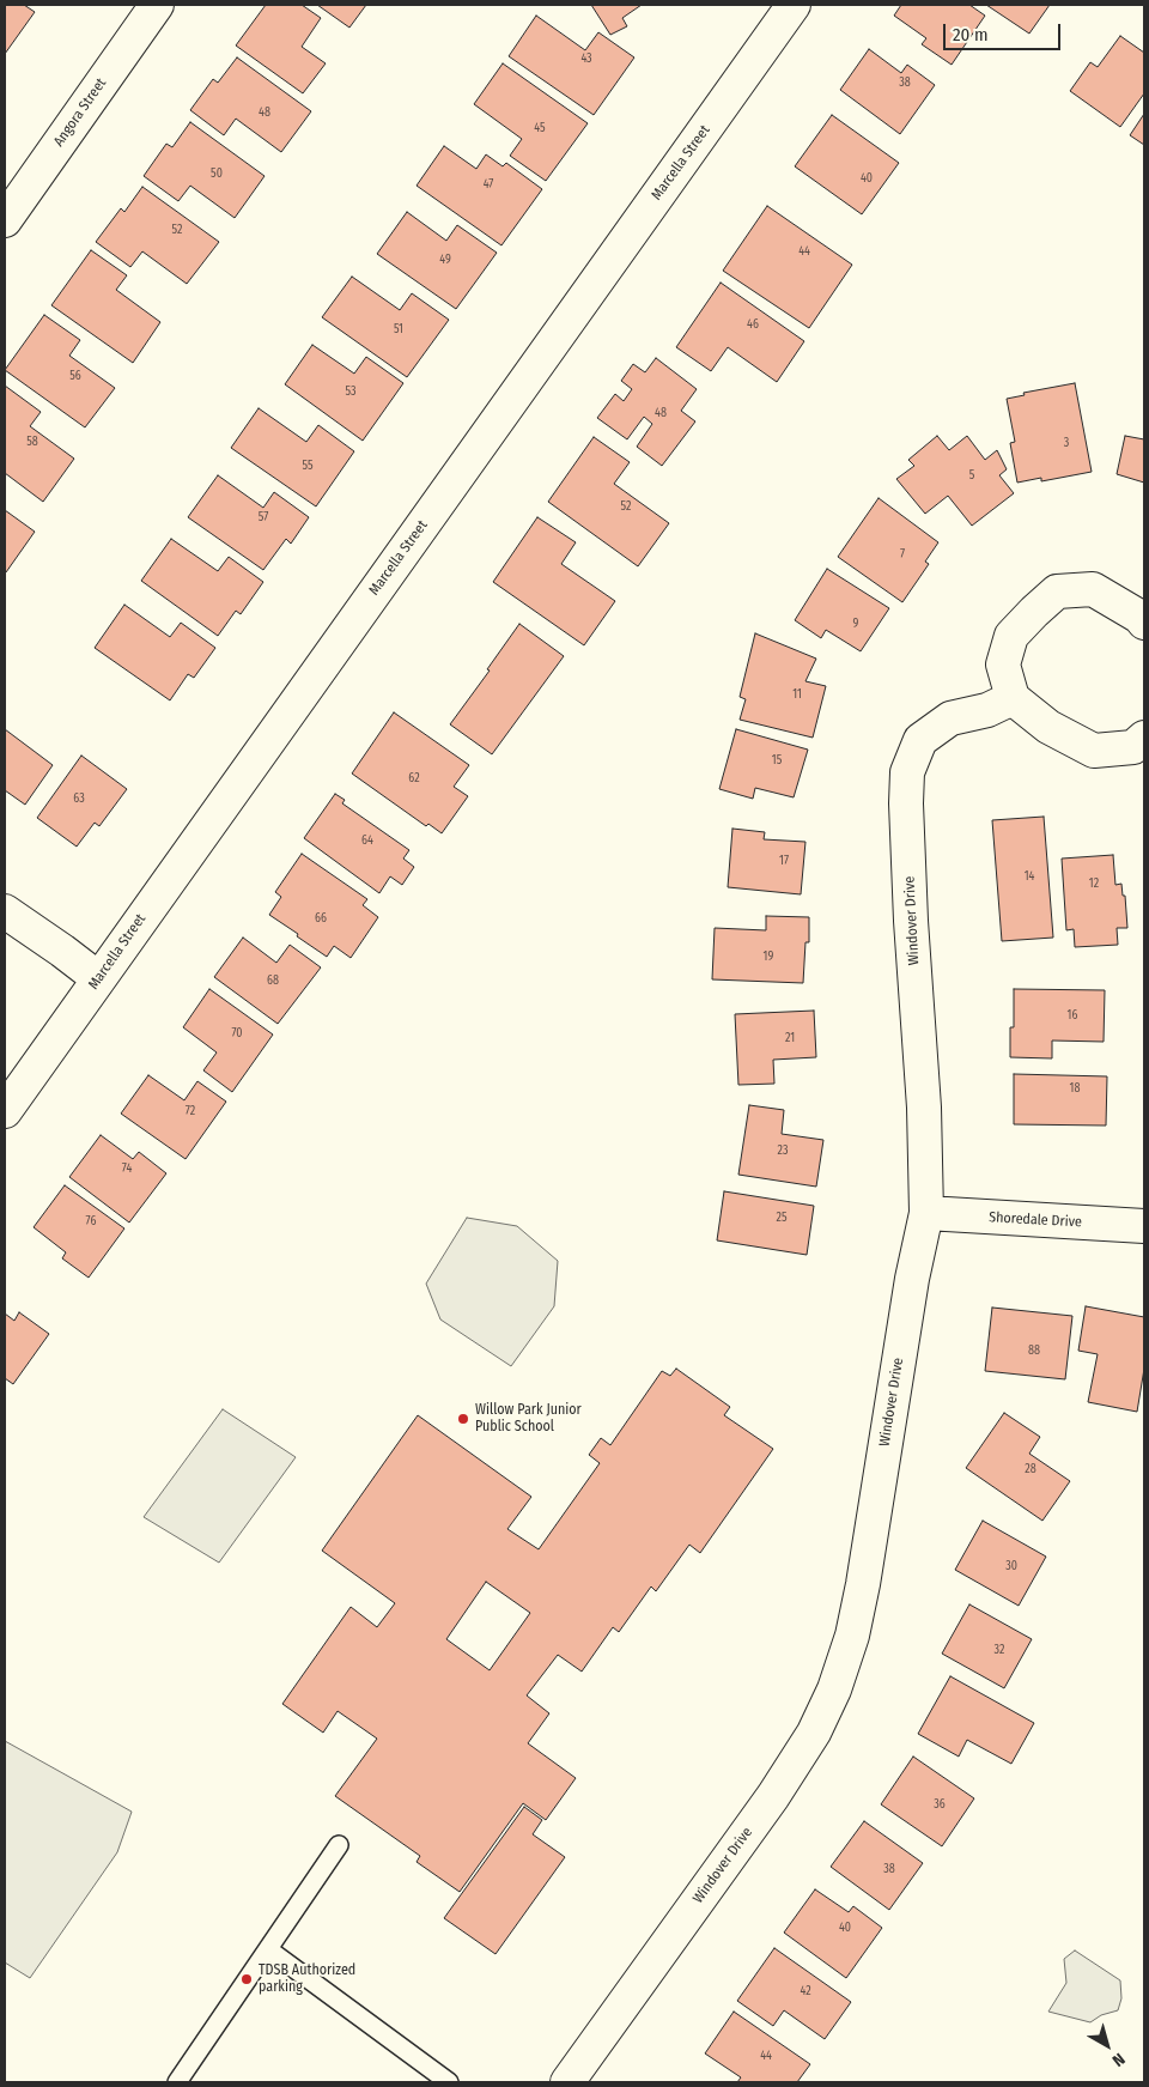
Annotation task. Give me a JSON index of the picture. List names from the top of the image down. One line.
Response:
{"streets":{"street":["Angora Street","Marcella Street","Windover Drive","Shoredale Drive"]},"crossings":[["Windover Drive","Shoredale Drive"]],"places":["Willow Park Junior Public School","TDSB Authorized parking"],"house_numbers":["43","38","48","45","50","40","47","52","44","49","46","51","56","53","48","58","3","55","5","52","57","7","9","11","15","62","63","64","17","14","12","66","19","68","16","70","21","18","72","23","74","25","76","88","28","30","32","36","38","40","42","44"],"scale_bar":"20 m","north":"bottom right"}
